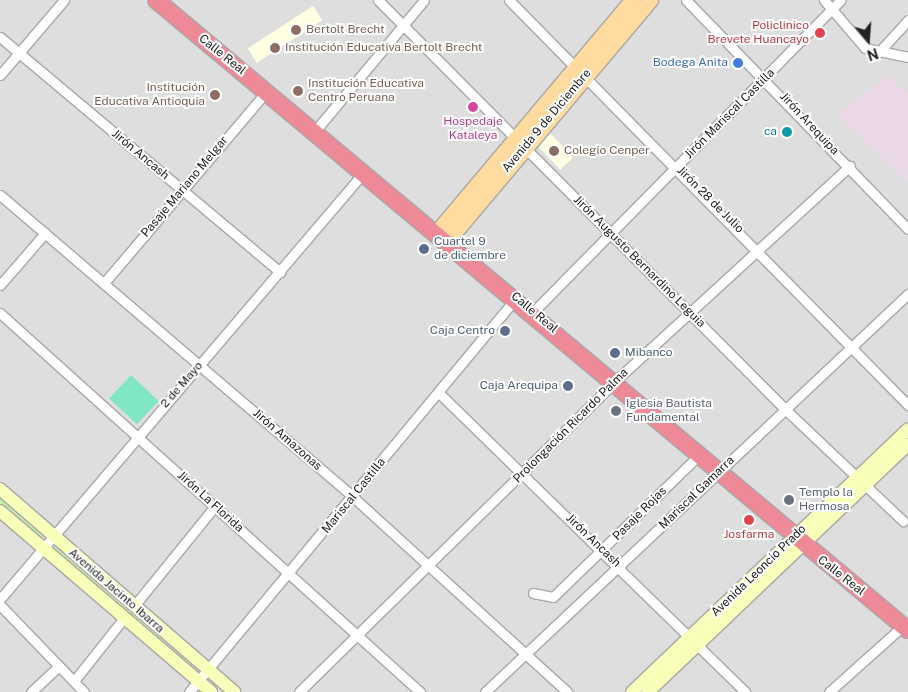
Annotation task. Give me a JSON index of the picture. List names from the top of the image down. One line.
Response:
{"streets":{"highway":["Calle Real"],"main road":["Avenida 9 de Diciembre"],"street":["Jirón Mariscal Castilla","Jirón Arequipa","Jirón Ancash","Pasaje Mariano Melgar","Jirón 28 de Julio","Jirón Augusto Bernardino Leguia","2 de Mayo","Prolongación Ricardo Palma","Jirón Amazonas","Mariscal Gamarra","Mariscal Castilla","Jirón La Florida","Pasaje Rojas","Avenida Leoncio Prado","Avenida Jacinto Ibarra"]},"crossings":[["Calle Real","Jirón Mariscal Castilla"],["Calle Real","Avenida 9 de Diciembre"],["Calle Real","Pasaje Mariano Melgar"],["Calle Real","2 de Mayo"],["Calle Real","Prolongación Ricardo Palma"],["Calle Real","Mariscal Gamarra"],["Calle Real","Mariscal Castilla"],["Calle Real","Pasaje Rojas"],["Calle Real","Avenida Leoncio Prado"],["Jirón Mariscal Castilla","Jirón Arequipa"],["Jirón Mariscal Castilla","Jirón 28 de Julio"],["Jirón Mariscal Castilla","Jirón Augusto Bernardino Leguia"],["Avenida 9 de Diciembre","Jirón 28 de Julio"],["Avenida 9 de Diciembre","Jirón Augusto Bernardino Leguia"],["Jirón Arequipa","Prolongación Ricardo Palma"],["Jirón Ancash","Pasaje Mariano Melgar"],["Jirón Ancash","2 de Mayo"],["Jirón Ancash","Prolongación Ricardo Palma"],["Jirón Ancash","Mariscal Gamarra"],["Jirón Ancash","Mariscal Castilla"],["Jirón Ancash","Pasaje Rojas"],["Jirón Ancash","Avenida Leoncio Prado"],["Pasaje Mariano Melgar","Jirón Amazonas"],["Jirón 28 de Julio","Prolongación Ricardo Palma"],["Jirón 28 de Julio","Mariscal Gamarra"],["Jirón Augusto Bernardino Leguia","Prolongación Ricardo Palma"],["Jirón Augusto Bernardino Leguia","Mariscal Gamarra"],["Jirón Augusto Bernardino Leguia","Avenida Leoncio Prado"],["2 de Mayo","Jirón Amazonas"],["2 de Mayo","Jirón La Florida"],["2 de Mayo","Avenida Jacinto Ibarra"],["Prolongación Ricardo Palma","Jirón Amazonas"],["Prolongación Ricardo Palma","Jirón La Florida"],["Jirón Amazonas","Mariscal Gamarra"],["Jirón Amazonas","Mariscal Castilla"],["Mariscal Castilla","Jirón La Florida"],["Mariscal Castilla","Avenida Jacinto Ibarra"]],"places":["Bertolt Brecht","Policlinico Brevete Huancayo","Institución Educativa Bertolt Brecht","Bodega Anita","Institución Educativa Centro Peruana","Institución Educativa Antioquia","Hospedaje Kataleya","ca","Colegio Cenper","Cuartel 9 de diciembre","Caja Centro","Mibanco","Caja Arequipa","Iglesia Bautista Fundamental","Templo la Hermosa","Josfarma"],"north":"bottom"}
